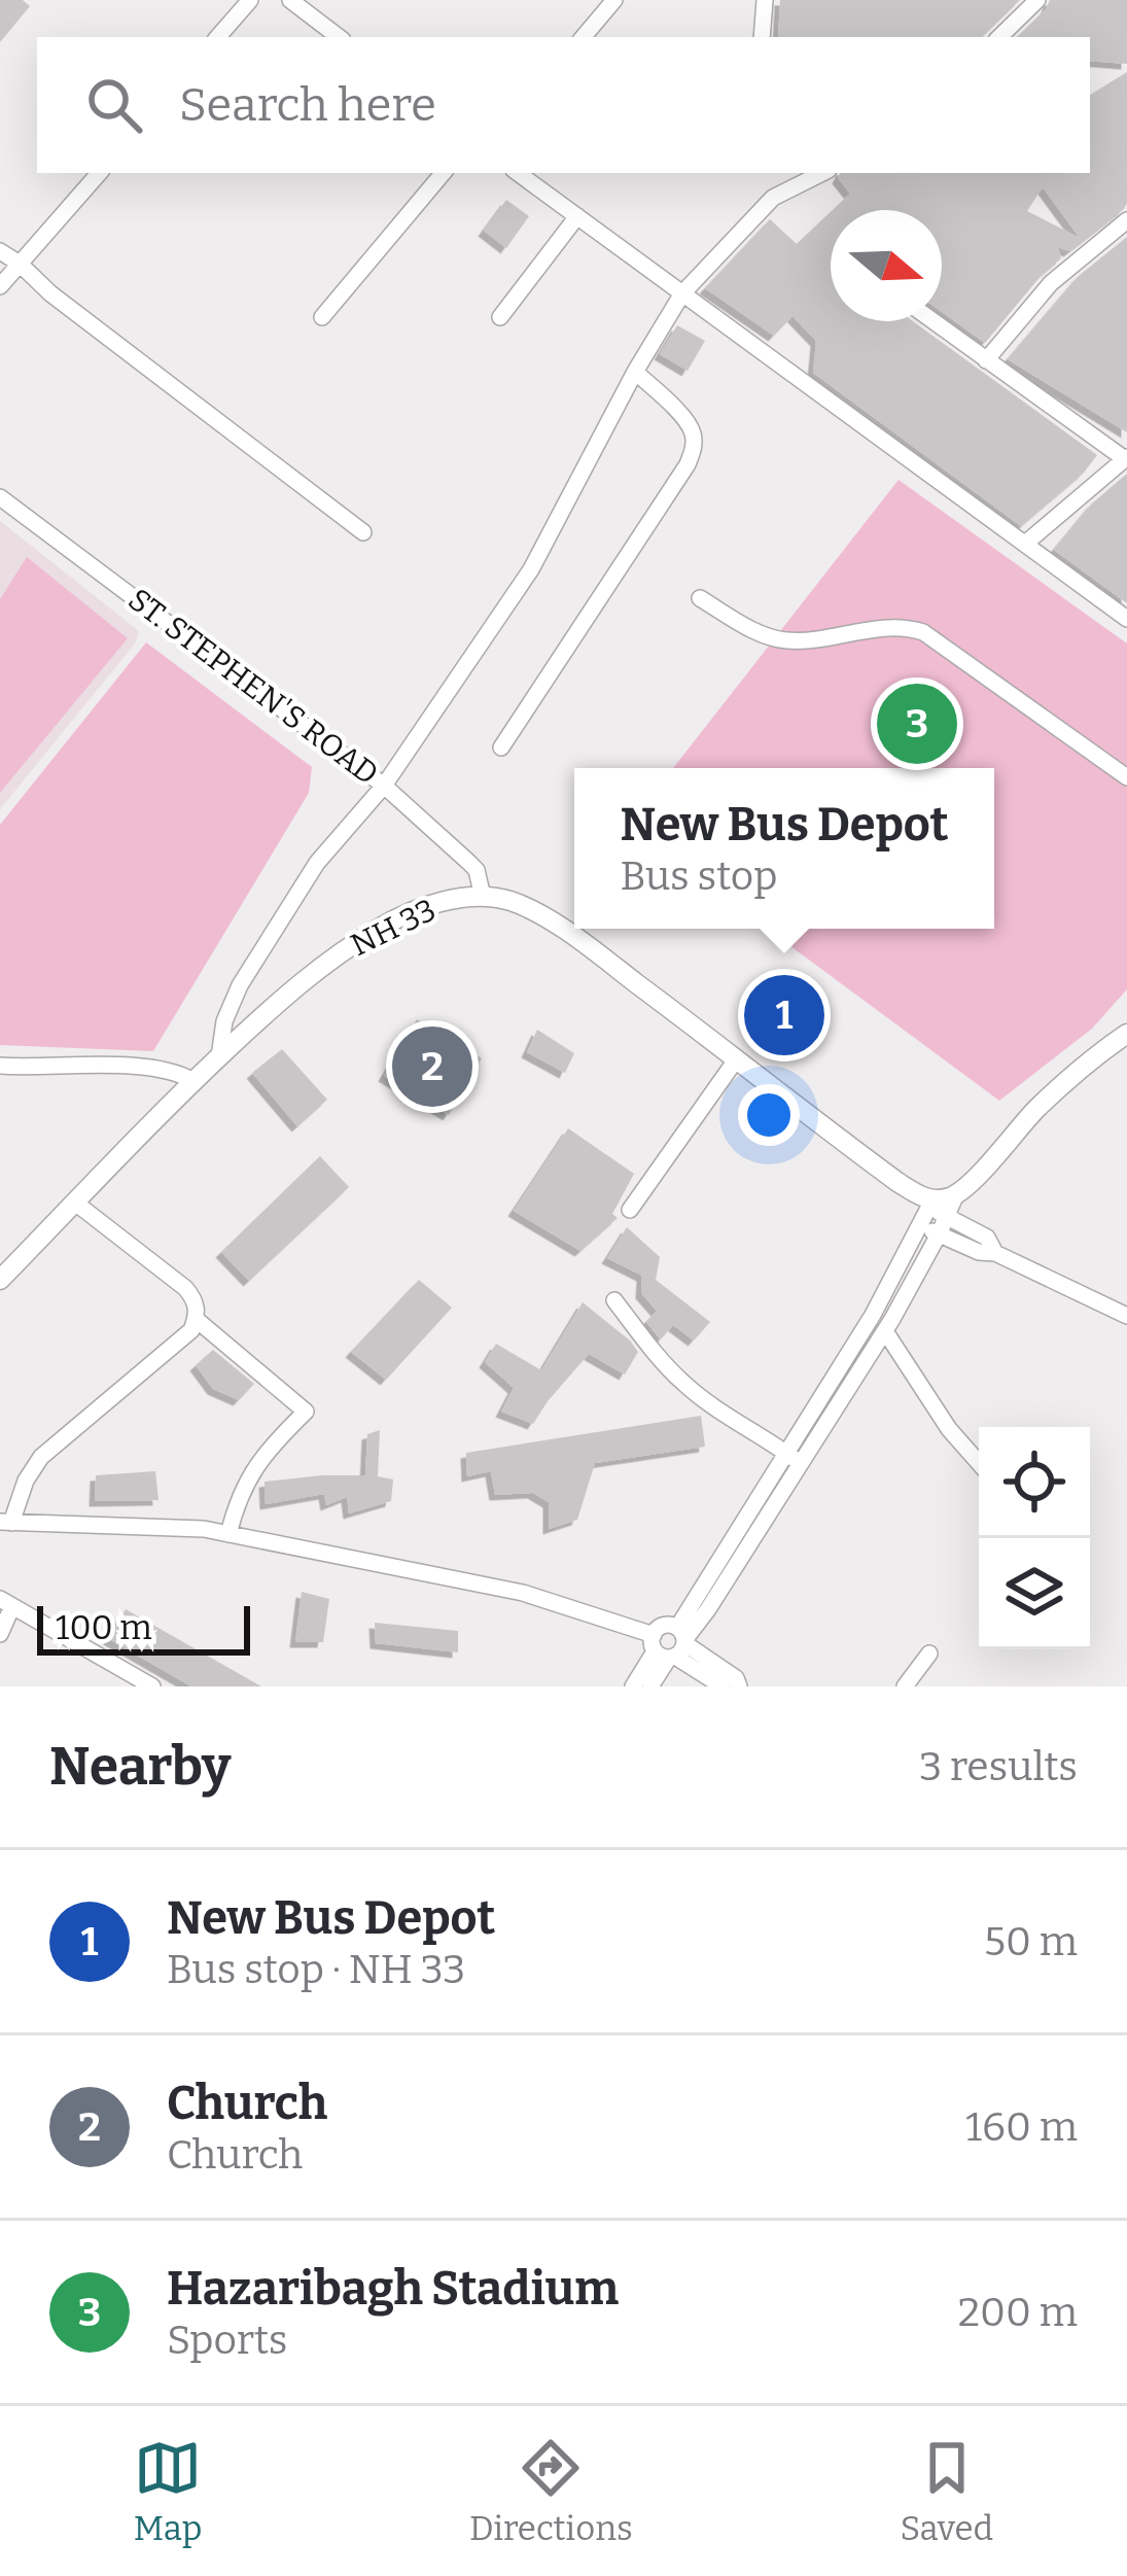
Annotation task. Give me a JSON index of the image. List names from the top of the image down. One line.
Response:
{"streets":{"main road":["NH 33"],"street":["ST. STEPHEN'S ROAD"]},"crossings":[["ST. STEPHEN'S ROAD","NH 33"]],"scale_bar":"100 m","north":"right","page":{"search":"Search here","pins":["3","1","2"],"popup":["New Bus Depot","Bus stop"],"scale":"100 m","heading":["Nearby","3 results"],"list":[{"mark":"1","name":"New Bus Depot","note":"Bus stop · NH 33","value":"50 m"},{"mark":"2","name":"Church","note":"Church","value":"160 m"},{"mark":"3","name":"Hazaribagh Stadium","note":"Sports","value":"200 m"}],"nav":["Map","Directions","Saved"]}}
